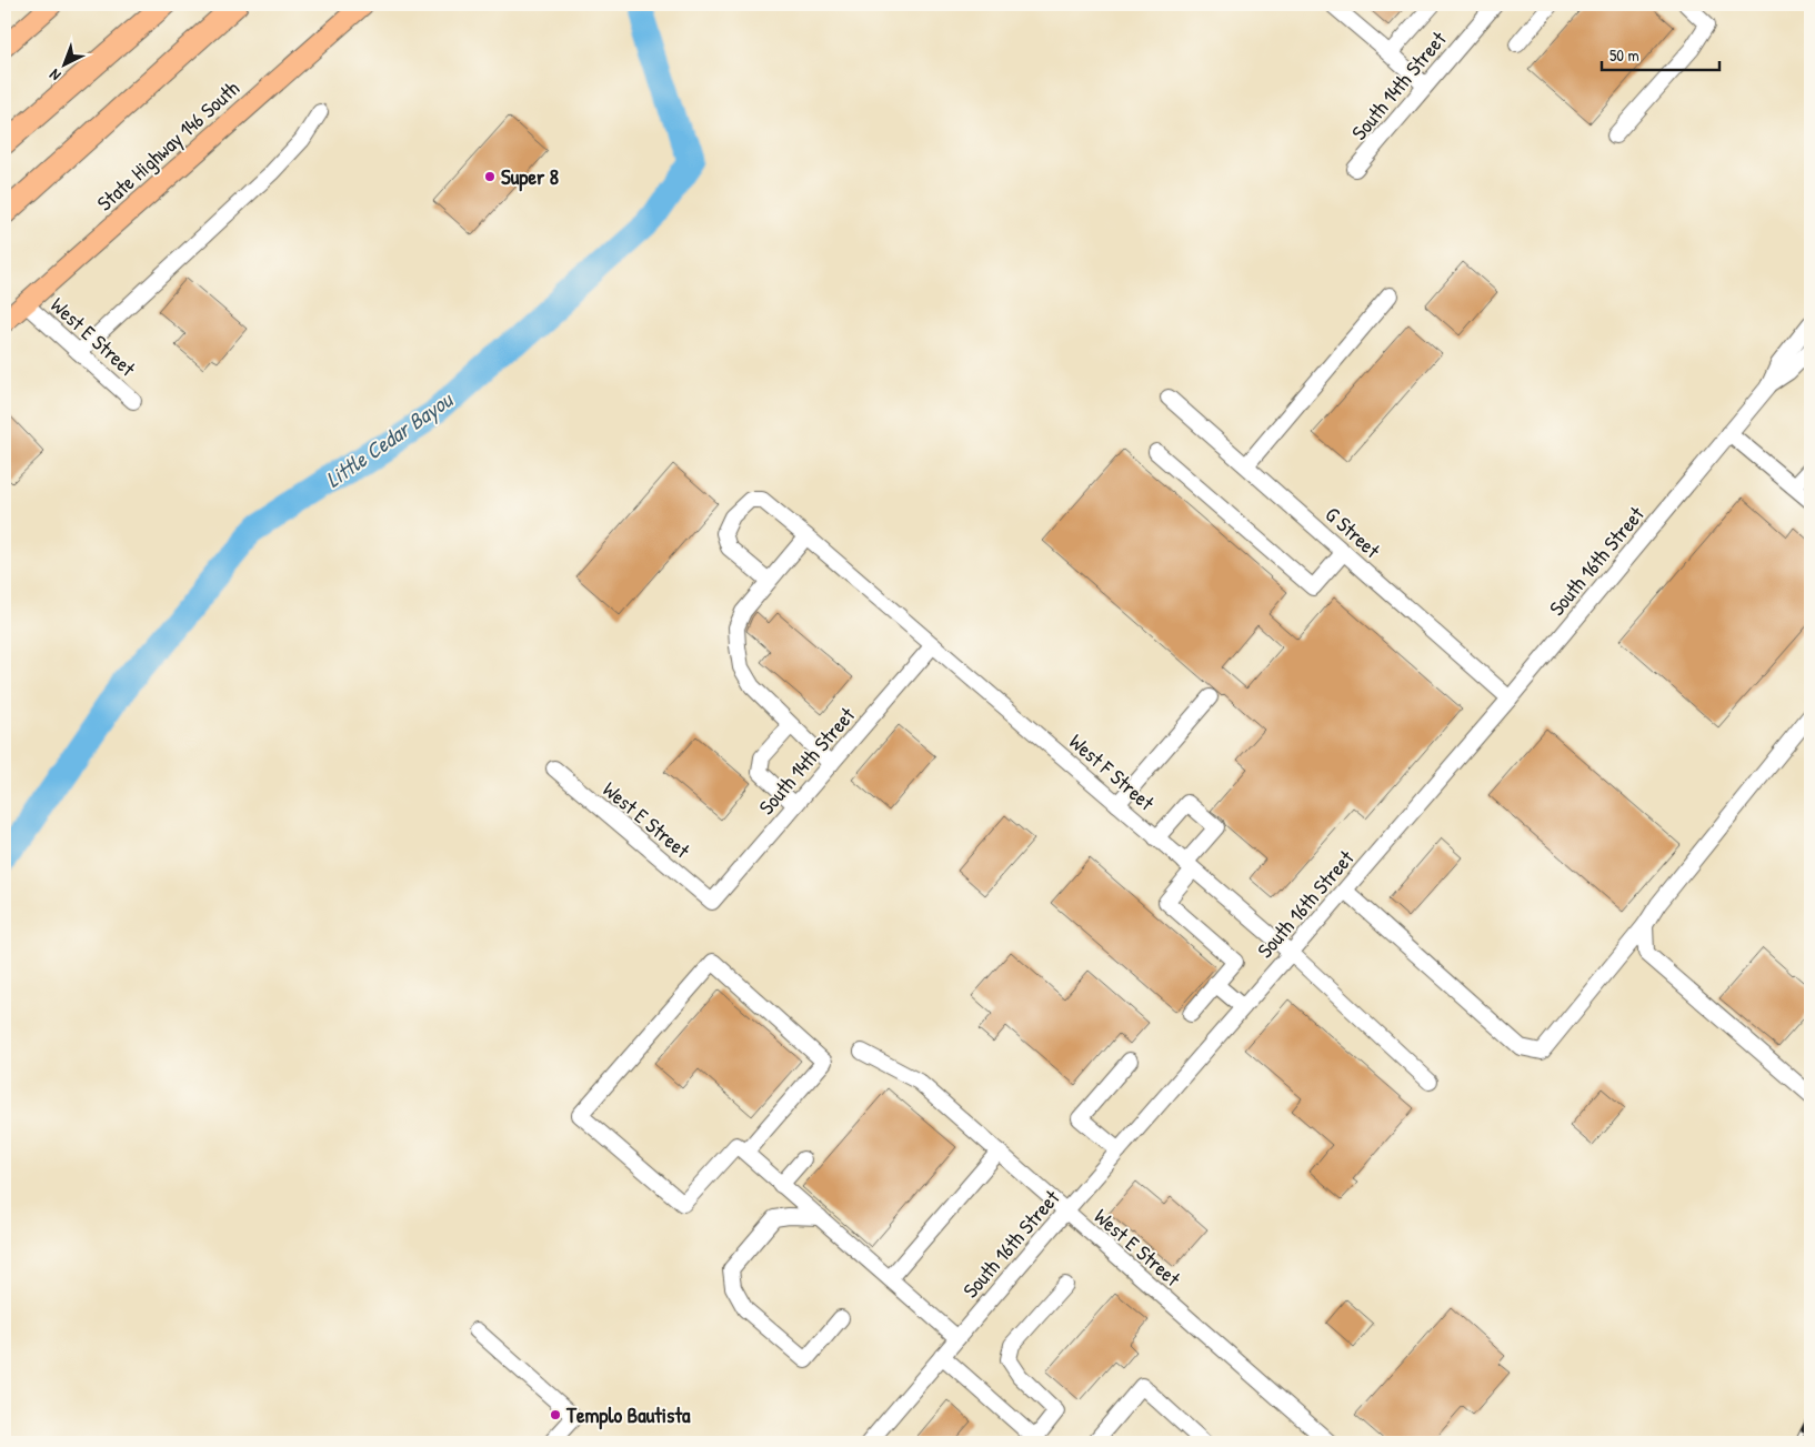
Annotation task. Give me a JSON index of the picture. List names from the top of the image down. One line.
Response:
{"streets":{"main road":["State Highway 146 South"],"street":["South 14th Street","West E Street","G Street","South 16th Street","West F Street"]},"crossings":[["South 14th Street","West E Street"],["South 14th Street","West F Street"],["State Highway 146 South","West E Street"],["West E Street","South 16th Street"],["G Street","South 16th Street"],["South 16th Street","West F Street"]],"water":["Little Cedar Bayou"],"places":["Super 8","Templo Bautista"],"scale_bar":"50 m","north":"bottom left"}
